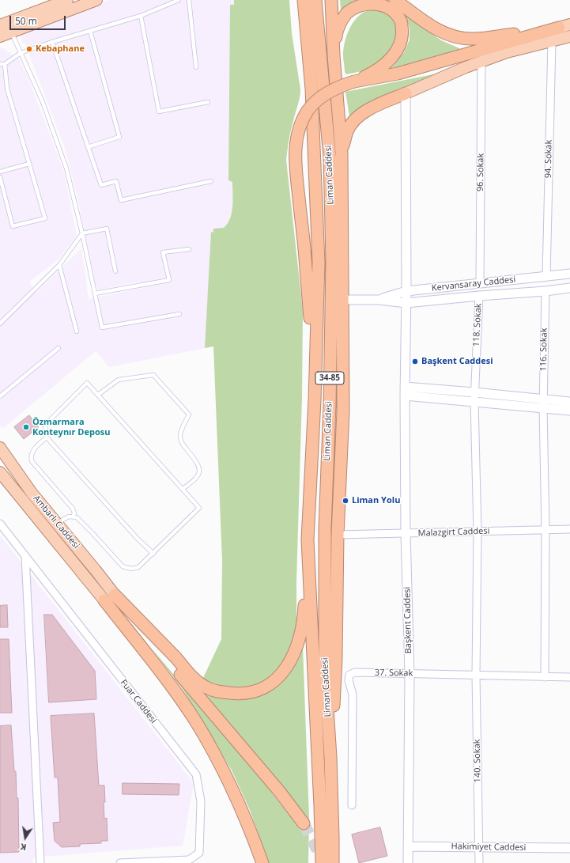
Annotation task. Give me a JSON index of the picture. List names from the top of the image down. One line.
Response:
{"streets":{"highway":["Liman Caddesi","34-85"],"main road":["Ambarlı Caddesi"],"street":["94. Sokak","96. Sokak","Kervansaray Caddesi","118. Sokak","116. Sokak","Malazgirt Caddesi","Başkent Caddesi","37. Sokak","Fuar Caddesi","140. Sokak","Hakimiyet Caddesi"]},"crossings":[["94. Sokak","Kervansaray Caddesi"],["96. Sokak","Kervansaray Caddesi"],["Kervansaray Caddesi","118. Sokak"],["Kervansaray Caddesi","116. Sokak"],["Kervansaray Caddesi","Başkent Caddesi"],["118. Sokak","Malazgirt Caddesi"],["118. Sokak","140. Sokak"],["116. Sokak","Malazgirt Caddesi"],["116. Sokak","37. Sokak"],["Malazgirt Caddesi","Başkent Caddesi"],["Malazgirt Caddesi","140. Sokak"],["Başkent Caddesi","37. Sokak"],["Başkent Caddesi","Hakimiyet Caddesi"],["37. Sokak","140. Sokak"],["140. Sokak","Hakimiyet Caddesi"]],"places":["Kebaphane","Başkent Caddesi","Özmarmara Konteynır Deposu","Liman Yolu"],"scale_bar":"50 m","north":"bottom"}
